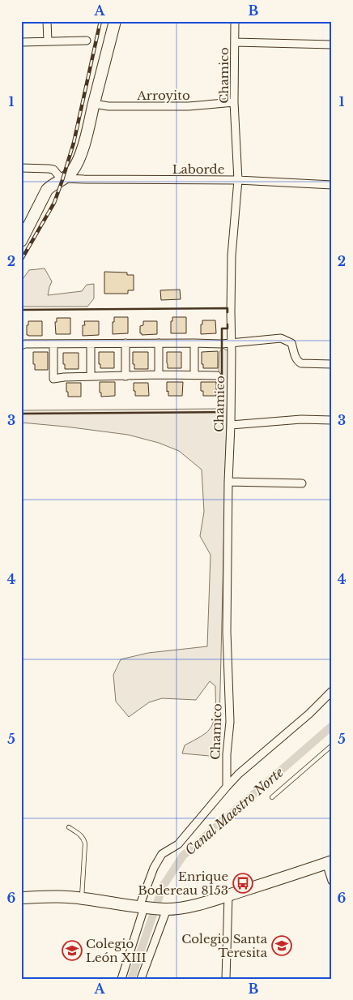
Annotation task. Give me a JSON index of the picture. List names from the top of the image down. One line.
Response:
{"streets":{"street":["Chamico","Arroyito","Laborde"]},"crossings":[["Chamico","Arroyito"],["Chamico","Laborde"]],"water":["Canal Maestro Norte"],"places":{"bus stop":["Enrique Bodereau 8153"],"school or university":["Colegio Santa Teresita","Colegio León XIII"]},"grid":{"columns":["A","B"],"rows":["1","2","3","4","5","6"]}}
